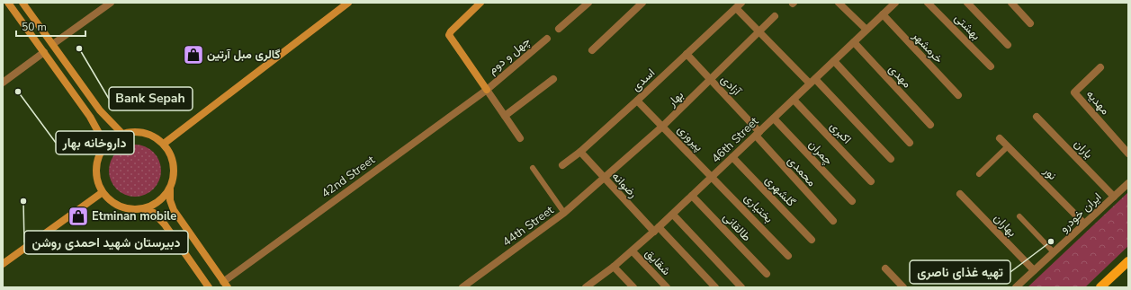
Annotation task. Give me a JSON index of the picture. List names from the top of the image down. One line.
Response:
{"streets":{"street":["بهشتی","خرمشهر","چهل و دوم","مهدی","اسدی","آزادی","بهار","مهدیه","اکبری","پیروزی","46th Street","یاران","چمران","محمدی","نور","42nd Street","رضوانه","گلشهری","بختیاری","ایران خودرو","بهاران","44th Street","طالقانی","شقایق"]},"crossings":[["خرمشهر","46th Street"],["چهل و دوم","42nd Street"],["مهدی","46th Street"],["اسدی","آزادی"],["اسدی","بهار"],["اسدی","پیروزی"],["اسدی","46th Street"],["اسدی","رضوانه"],["آزادی","بهار"],["آزادی","46th Street"],["آزادی","محمدی"],["بهار","پیروزی"],["بهار","رضوانه"],["بهار","44th Street"],["اکبری","46th Street"],["پیروزی","46th Street"],["پیروزی","بختیاری"],["46th Street","چمران"],["46th Street","محمدی"],["46th Street","رضوانه"],["46th Street","گلشهری"],["46th Street","بختیاری"],["46th Street","طالقانی"],["46th Street","شقایق"],["یاران","ایران خودرو"],["نور","ایران خودرو"],["رضوانه","44th Street"],["ایران خودرو","بهاران"]],"places":{"other":["Bank Sepah","داروخانه بهار","دبیرستان شهید احمدی روشن","تهیه غذای ناصری"],"shop":["گالری مبل آرتین","Etminan mobile"]},"scale_bar":"50 m"}
